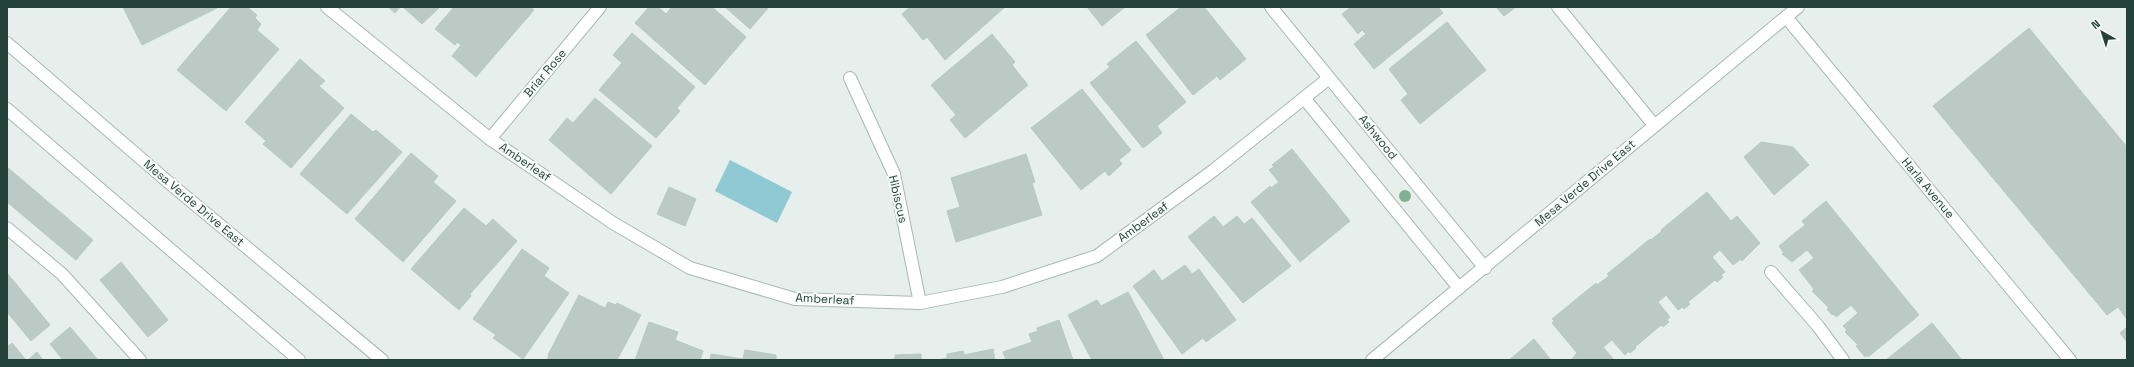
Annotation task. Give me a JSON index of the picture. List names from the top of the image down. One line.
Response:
{"streets":{"street":["Briar Rose","Ashwood","Amberleaf","Mesa Verde Drive East","Harla Avenue","Hibiscus"]},"crossings":[["Briar Rose","Amberleaf"],["Ashwood","Amberleaf"],["Ashwood","Mesa Verde Drive East"],["Amberleaf","Hibiscus"],["Mesa Verde Drive East","Harla Avenue"]],"north":"top left"}
